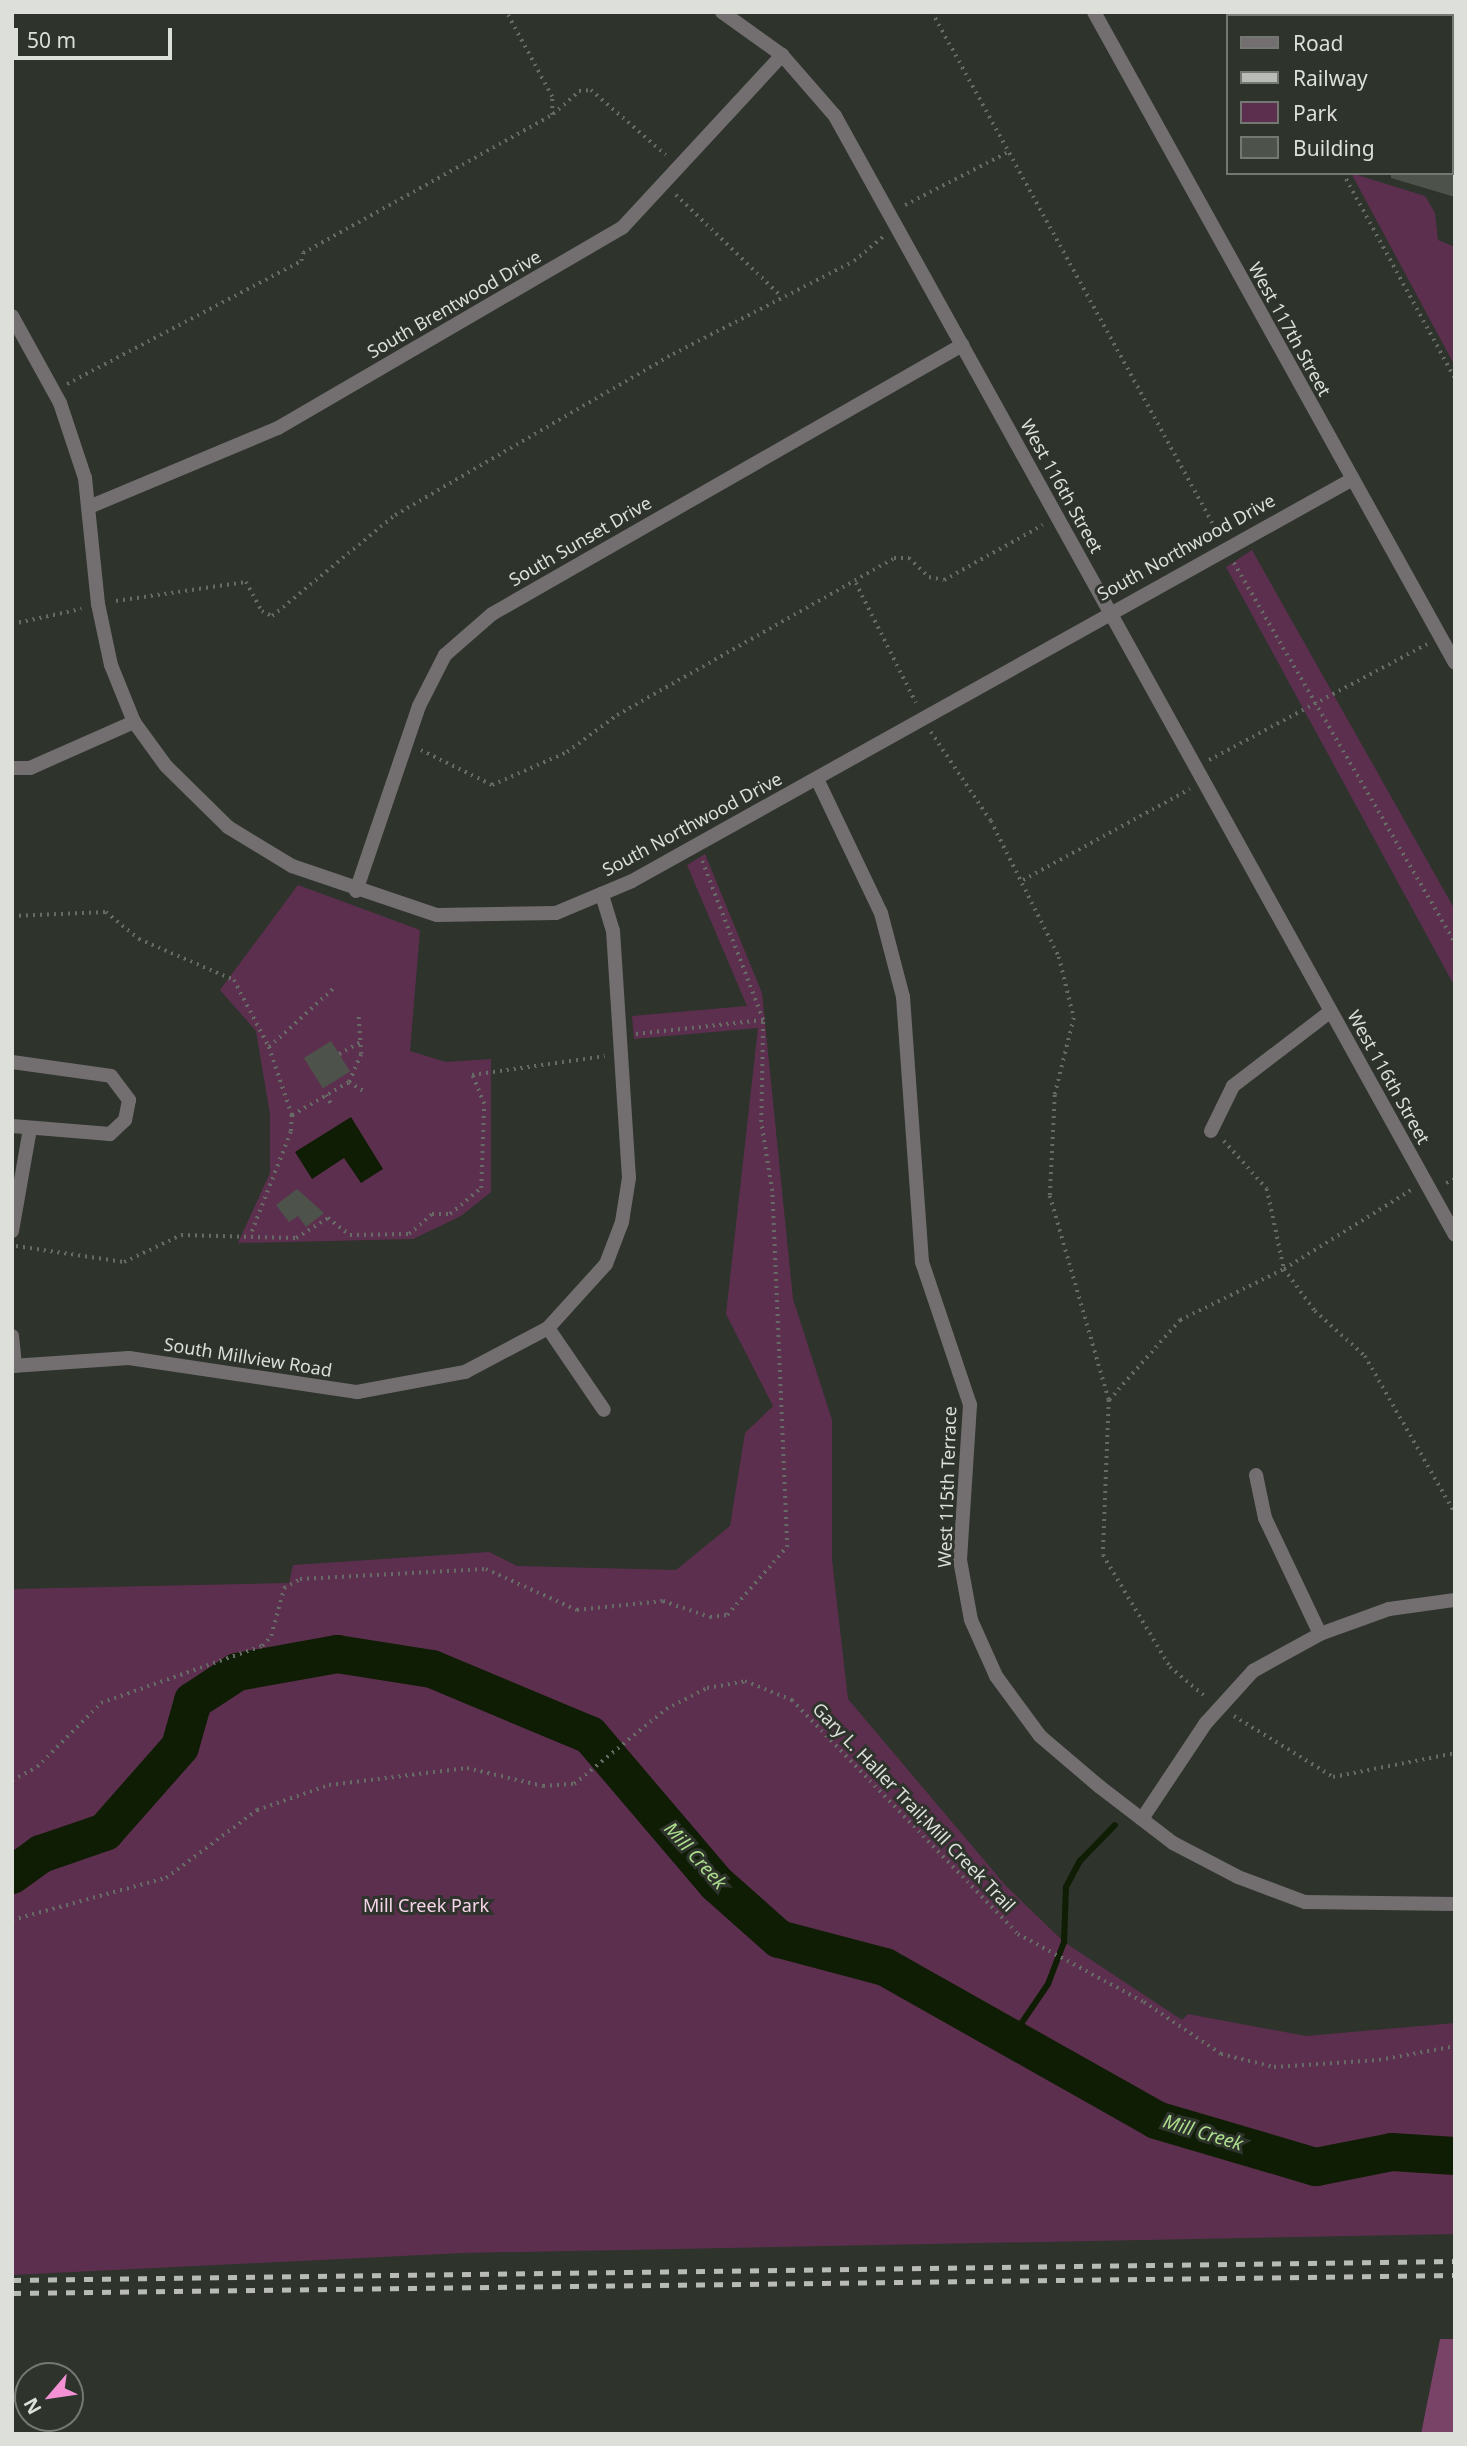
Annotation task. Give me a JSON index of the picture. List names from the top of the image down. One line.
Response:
{"streets":{"street":["South Brentwood Drive","West 117th Street","West 116th Street","South Sunset Drive","South Northwood Drive","South Millview Road","West 115th Terrace"],"path":["Gary L. Haller Trail;Mill Creek Trail"]},"crossings":[["South Brentwood Drive","West 116th Street"],["South Brentwood Drive","South Northwood Drive"],["West 117th Street","South Northwood Drive"],["West 116th Street","South Sunset Drive"],["West 116th Street","South Northwood Drive"],["South Sunset Drive","South Northwood Drive"],["South Northwood Drive","South Millview Road"],["South Northwood Drive","West 115th Terrace"]],"water":["Mill Creek"],"parks":["Mill Creek Park"],"legend":["Road","Railway","Park","Building"],"scale_bar":"50 m","north":"bottom left"}
